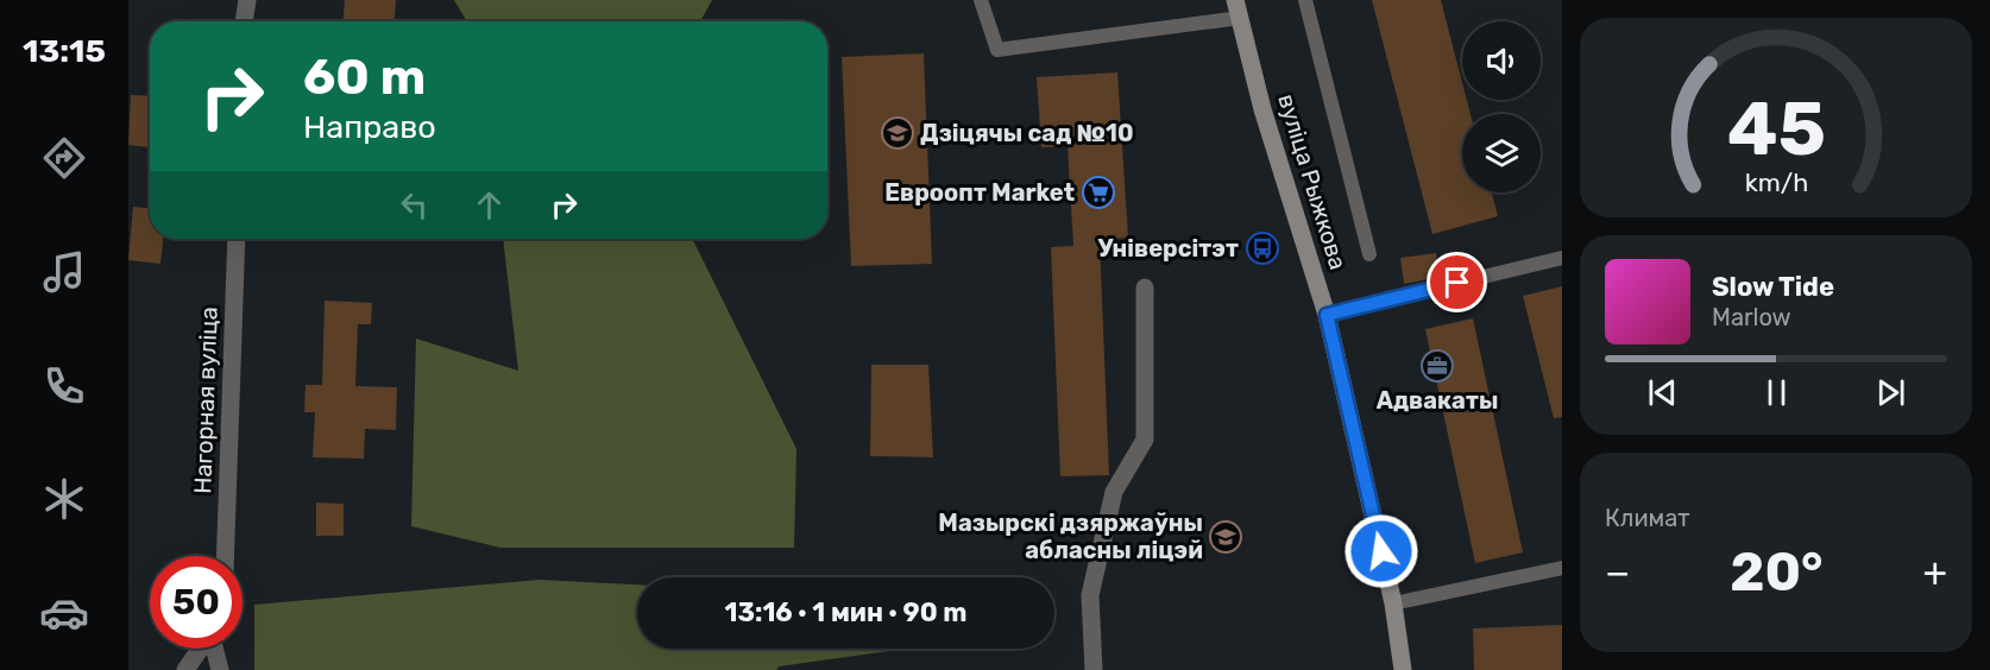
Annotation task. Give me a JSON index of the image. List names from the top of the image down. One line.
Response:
{"streets":{"main road":["вуліца Рыжкова"],"street":["Нагорная вуліца"]},"places":{"school or university":["Дзіцячы сад №10","Мазырскі дзяржаўны абласны ліцэй"],"supermarket":["Евроопт Market"],"bus stop":["Універсітэт"],"office":["Адвакаты"]},"page":{"tabs":"13:15","turn":["60 m","Направо"],"song":["Slow Tide","Marlow"],"tile":"Климат","heat":["−","20°","+"],"limit":"50","trip":"13:16 · 1 мин · 90 m","gauge":["45","km/h"]}}
